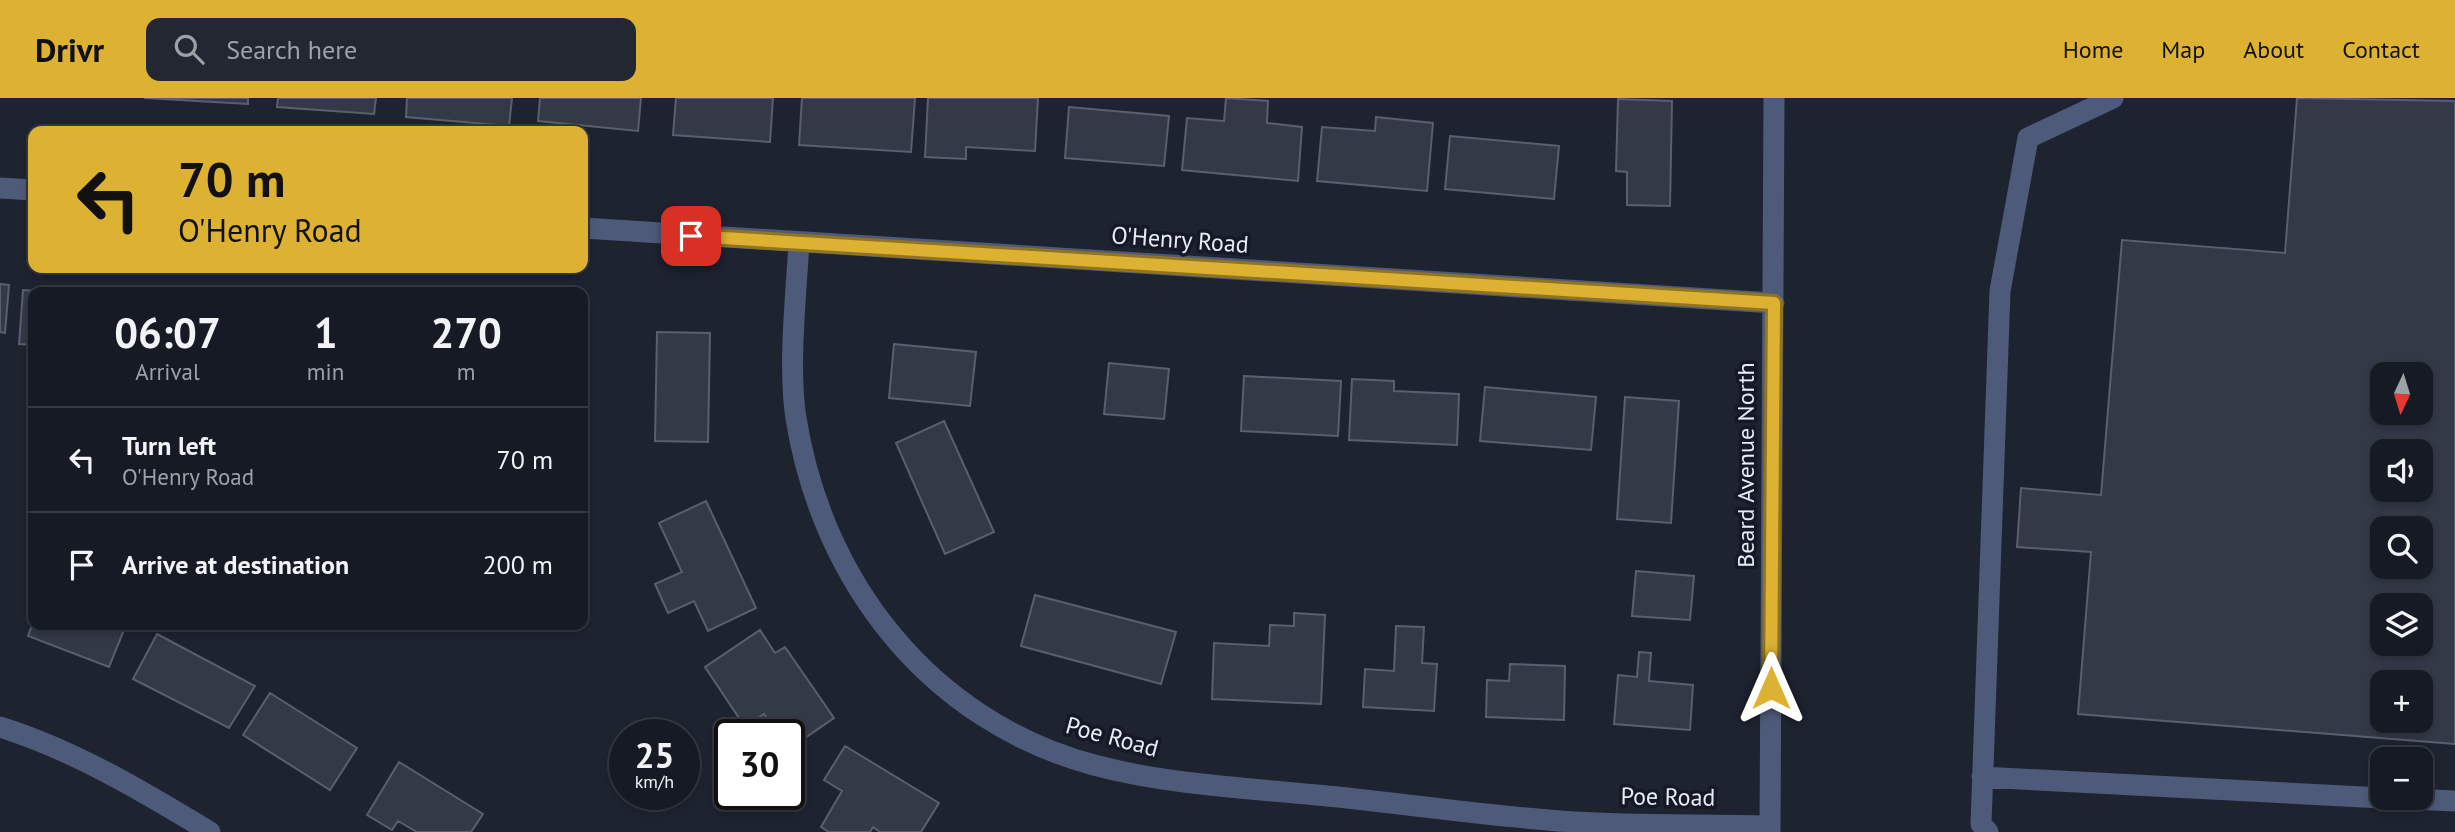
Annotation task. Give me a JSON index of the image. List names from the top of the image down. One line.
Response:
{"streets":{"street":["O'Henry Road","Beard Avenue North","Poe Road"]},"crossings":[["O'Henry Road","Beard Avenue North"],["O'Henry Road","Poe Road"],["Beard Avenue North","Poe Road"]],"north":"bottom","page":{"header":"Drivr","search":"Search here","nav":["Home","Map","About","Contact"],"turn":["70 m","O'Henry Road"],"eta":["06:07","Arrival","1","min","270","m"],"map_buttons":["+","−"],"list":[{"name":"Turn left","note":"O'Henry Road","value":"70 m"},{"name":"Arrive at destination","value":"200 m"}],"speed":"25 km/h","limit":"30"}}
